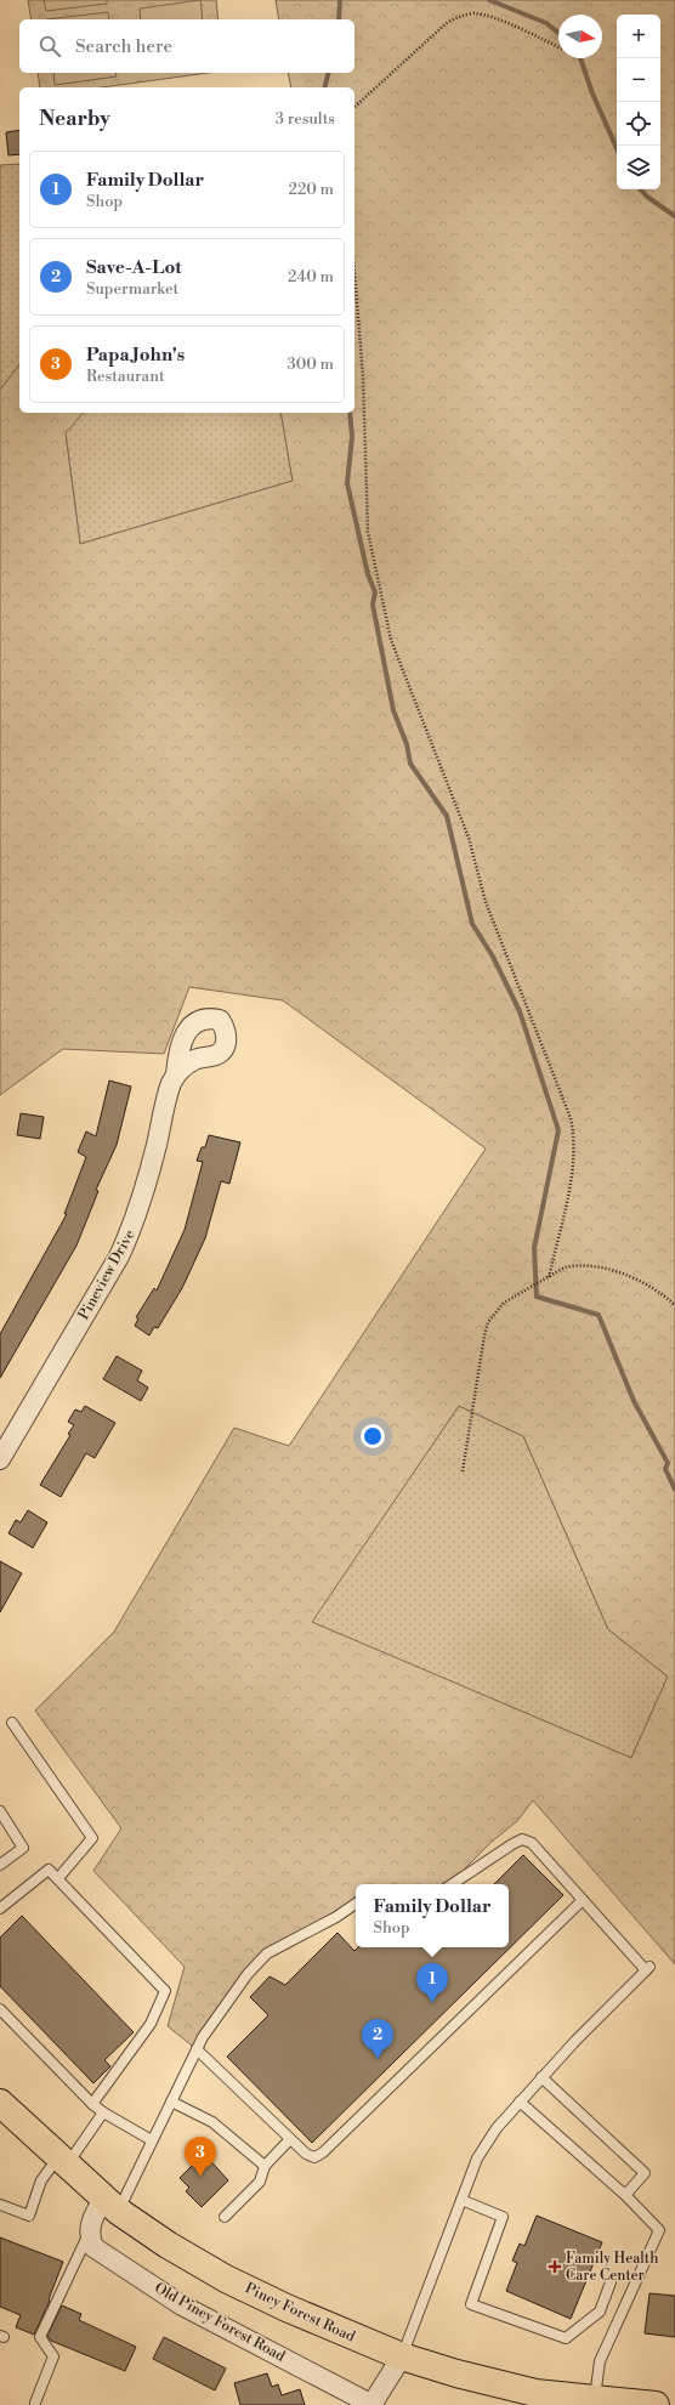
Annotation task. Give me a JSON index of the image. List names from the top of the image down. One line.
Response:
{"streets":{"main road":["Piney Forest Road"],"street":["Pineview Drive","Old Piney Forest Road"]},"crossings":[["Piney Forest Road","Old Piney Forest Road"]],"places":{"health":["Family Health Care Center"]},"north":"right","page":{"map_buttons":["+","−"],"search":"Search here","heading":["Nearby","3 results"],"list":[{"mark":"1","name":"Family Dollar","note":"Shop","value":"220 m"},{"mark":"2","name":"Save-A-Lot","note":"Supermarket","value":"240 m"},{"mark":"3","name":"Papa John's","note":"Restaurant","value":"300 m"}],"popup":["Family Dollar","Shop"],"pins":["1","2","3"]}}
